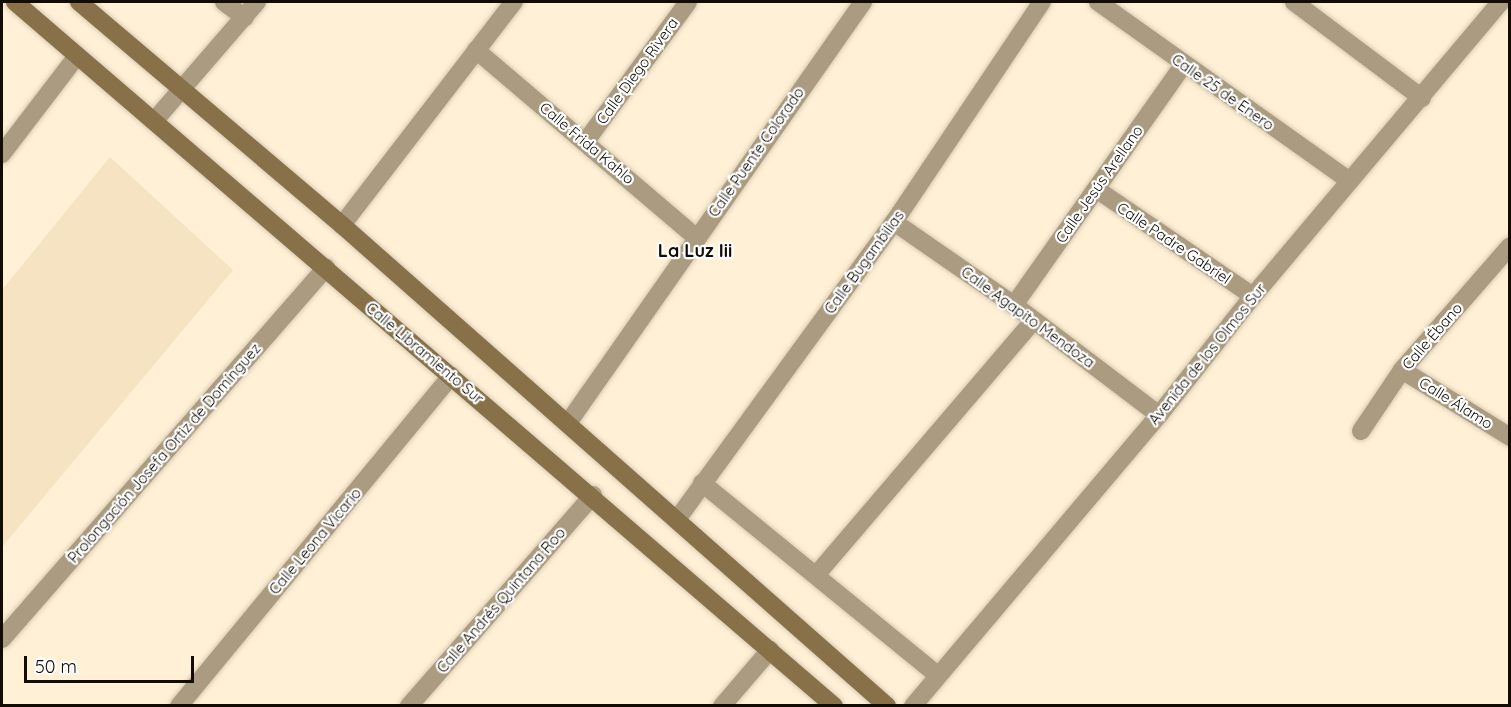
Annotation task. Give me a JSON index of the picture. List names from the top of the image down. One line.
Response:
{"streets":{"street":["Calle Diego Rivera","Calle 25 de Enero","Calle Frida Kahlo","Calle Puente Colorado","Calle Jesús Arellano","Calle Padre Gabriel","Calle Bugambilias","Calle Agapito Mendoza","Calle Ébano","Calle Libramiento Sur","Avenida de los Olmos Sur","Calle Álamo","Prolongación Josefa Ortiz de Domínguez","Calle Leona Vicario","Calle Andrés Quintana Roo"]},"crossings":[["Calle Diego Rivera","Calle Frida Kahlo"],["Calle 25 de Enero","Calle Jesús Arellano"],["Calle 25 de Enero","Avenida de los Olmos Sur"],["Calle Frida Kahlo","Calle Puente Colorado"],["Calle Jesús Arellano","Calle Padre Gabriel"],["Calle Jesús Arellano","Calle Agapito Mendoza"],["Calle Padre Gabriel","Avenida de los Olmos Sur"],["Calle Bugambilias","Calle Agapito Mendoza"],["Calle Agapito Mendoza","Avenida de los Olmos Sur"],["Calle Ébano","Calle Álamo"],["Calle Libramiento Sur","Prolongación Josefa Ortiz de Domínguez"],["Calle Libramiento Sur","Calle Leona Vicario"],["Calle Libramiento Sur","Calle Andrés Quintana Roo"]],"districts":["La Luz Iii"],"scale_bar":"50 m"}
